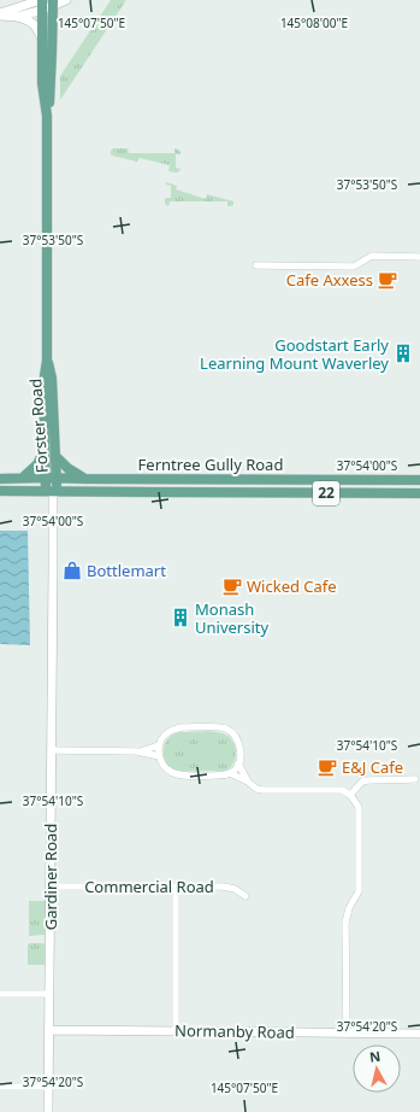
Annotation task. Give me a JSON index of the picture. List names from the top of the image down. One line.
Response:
{"streets":{"main road":["Forster Road","Ferntree Gully Road","22"],"street":["Gardiner Road","Commercial Road","Normanby Road"]},"crossings":[["Forster Road","Ferntree Gully Road"],["Forster Road","Gardiner Road"],["Ferntree Gully Road","Gardiner Road"],["Gardiner Road","Commercial Road"],["Gardiner Road","Normanby Road"]],"places":{"cafe":["Cafe Axxess","Wicked Cafe","E&J Cafe"],"building":["Goodstart Early Learning Mount Waverley","Monash University"],"shop":["Bottlemart"]},"north":"top","coordinates":["145°07'50\"E","145°08'00\"E","37°53'50\"S","37°54'00\"S","37°54'10\"S","37°54'20\"S"]}
